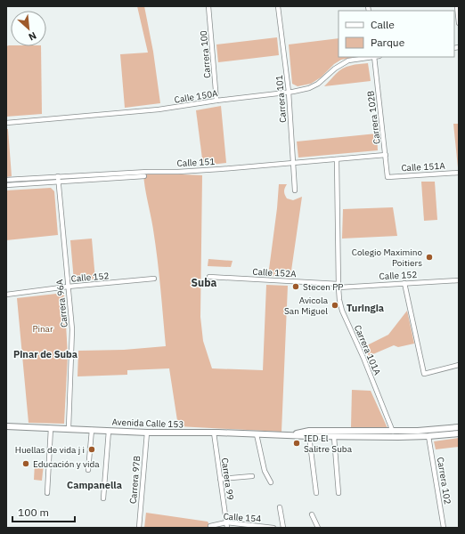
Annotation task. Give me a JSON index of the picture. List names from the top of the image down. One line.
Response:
{"streets":{"main road":["Avenida Calle 153"],"street":["Carrera 100","Calle 150A","Carrera 101","Carrera 102B","Calle 151","Calle 151A","Calle 152A","Calle 152","Carrera 96A","Carrera 101A","Carrera 99","Carrera 97B","Carrera 102","Calle 154"]},"crossings":[["Carrera 100","Calle 150A"],["Calle 150A","Carrera 101"],["Carrera 101","Calle 151"],["Carrera 102B","Calle 151"],["Carrera 102B","Calle 151A"],["Calle 151","Carrera 96A"],["Calle 151","Carrera 101A"],["Calle 152A","Calle 152"],["Calle 152A","Carrera 101A"],["Calle 152","Carrera 96A"],["Calle 152","Carrera 101A"],["Carrera 96A","Avenida Calle 153"],["Carrera 101A","Avenida Calle 153"],["Avenida Calle 153","Carrera 99"],["Avenida Calle 153","Carrera 97B"],["Avenida Calle 153","Carrera 102"],["Carrera 99","Calle 154"]],"districts":["Suba","Turingia","Pinar de Suba","Campanella"],"parks":["Pinar"],"places":["Colegio Maximino Poitiers","Stecen PP","Avicola San Miguel","IED El Salitre Suba","Huellas de vida j i","Educación y vida"],"legend":["Calle","Parque"],"scale_bar":"100 m","north":"bottom right"}
